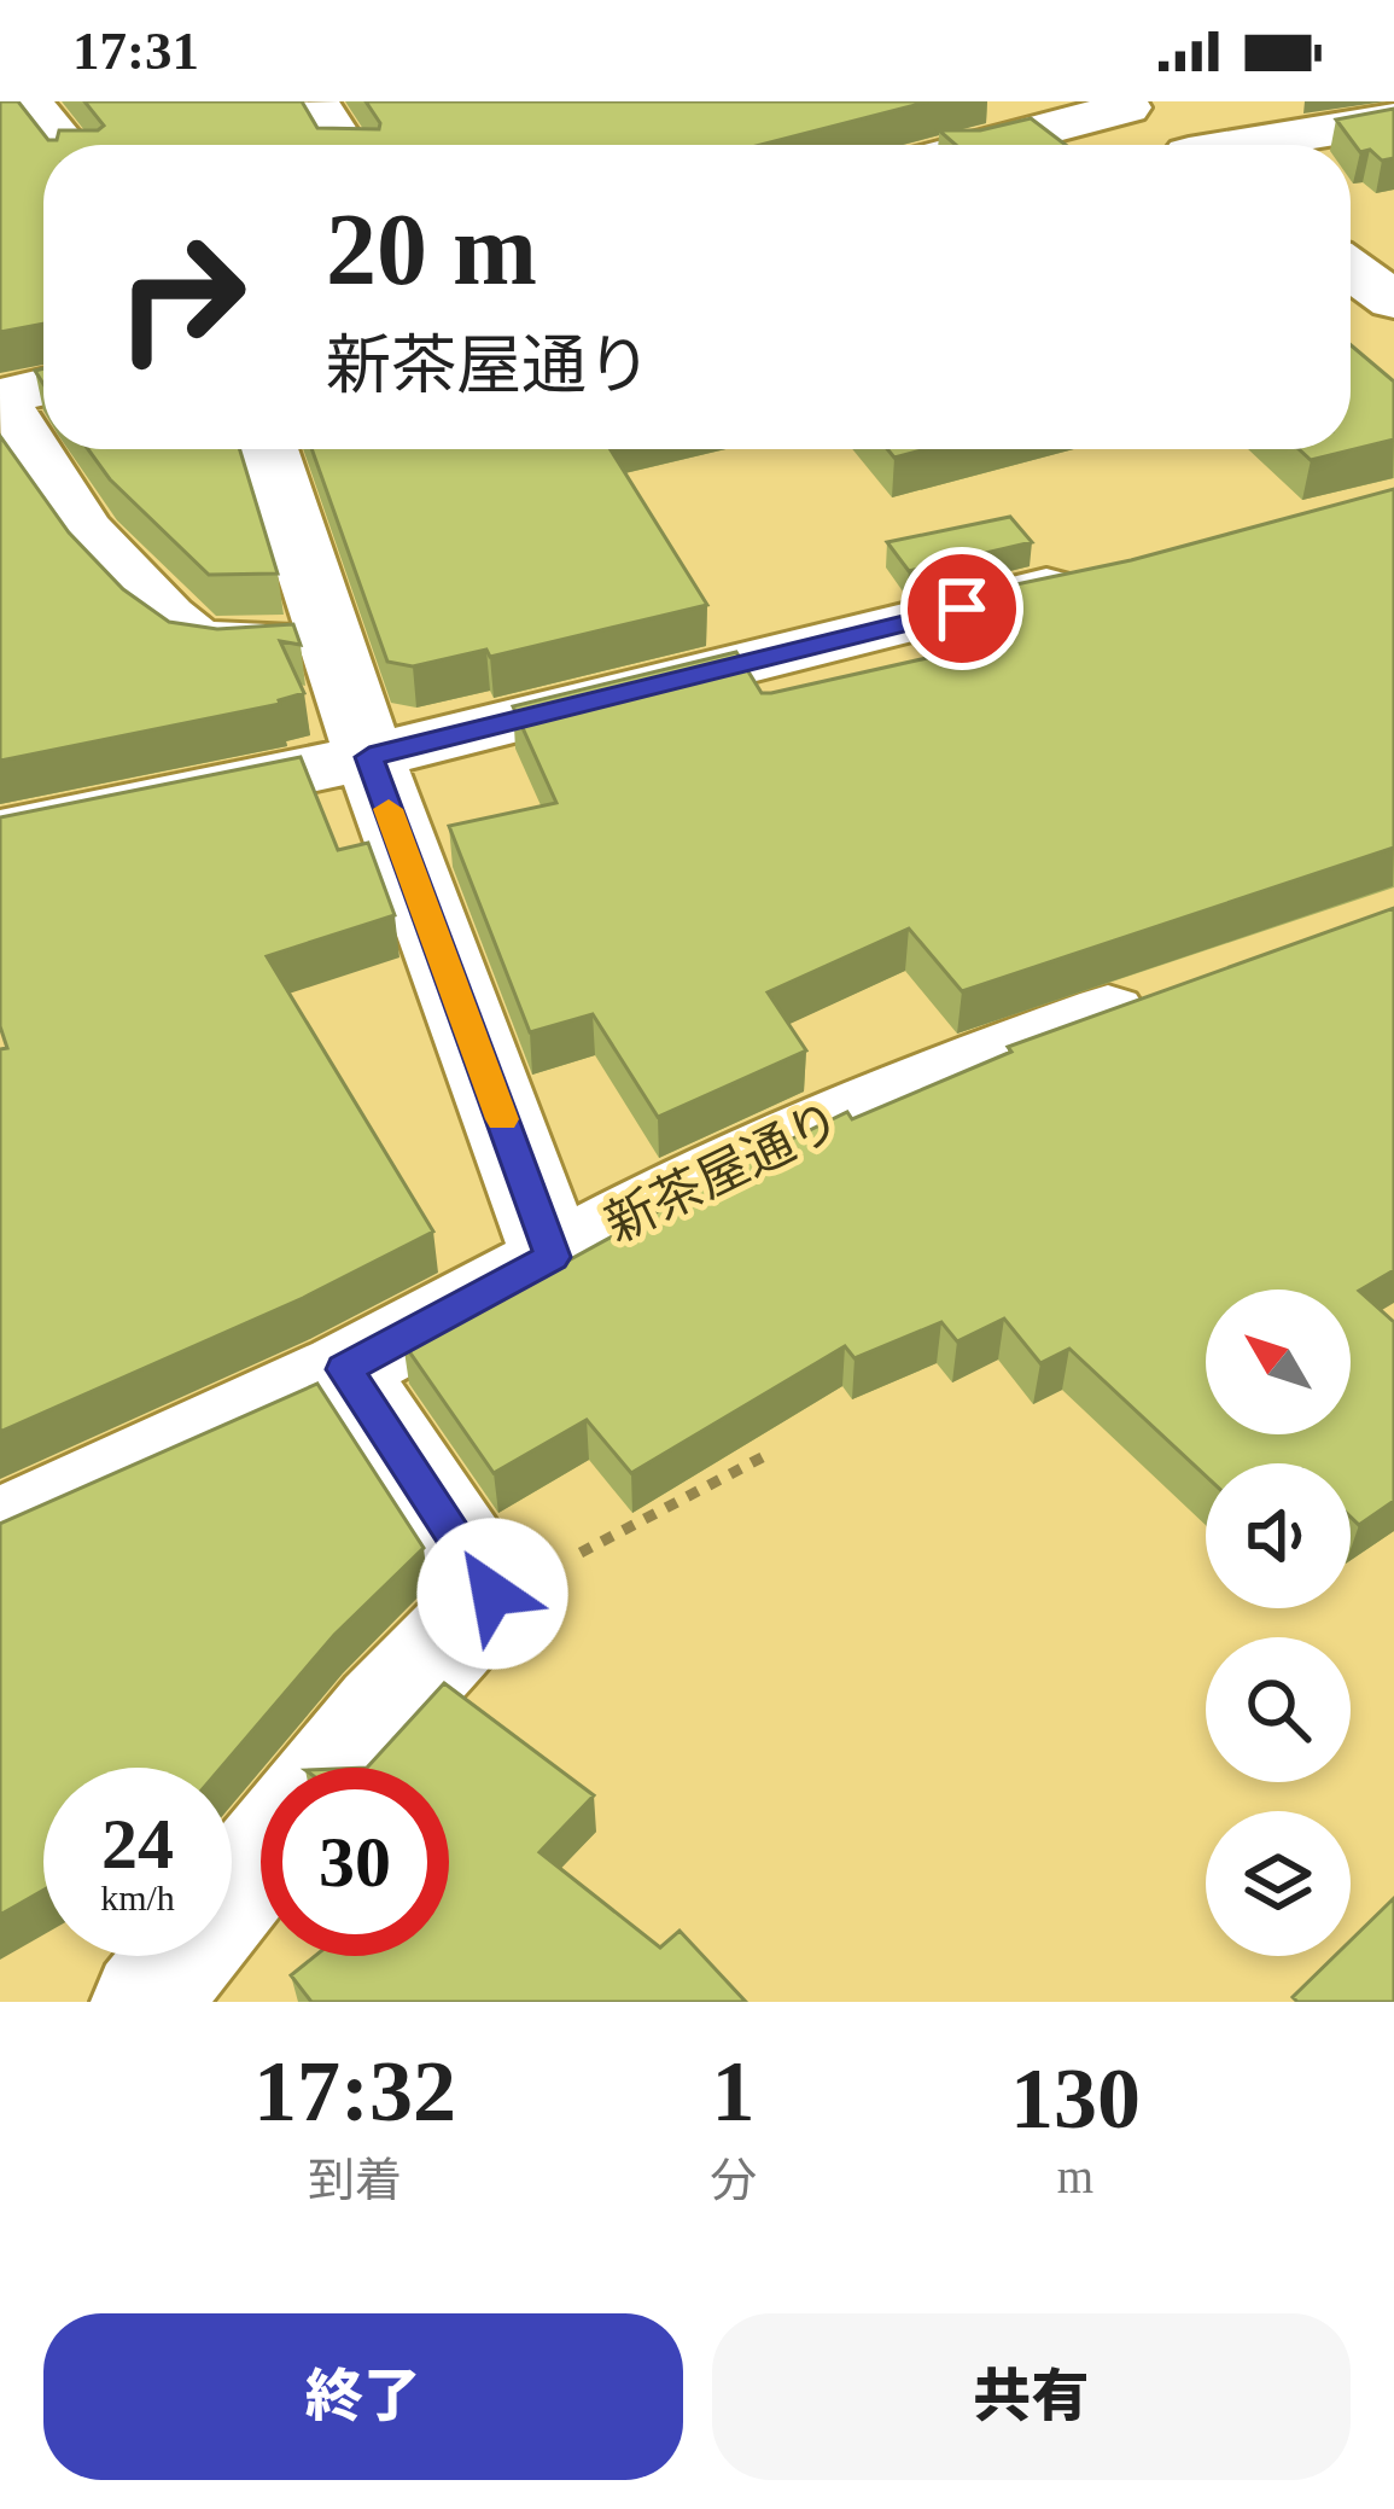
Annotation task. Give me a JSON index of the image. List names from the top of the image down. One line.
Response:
{"streets":{"street":["新茶屋通り"]},"north":"top left","page":{"status":"17:31","turn":["20 m","新茶屋通り"],"speed":"24 km/h","limit":"30","eta":["17:32","到着","1","分","130","m"],"buttons":["終了","共有"]}}
